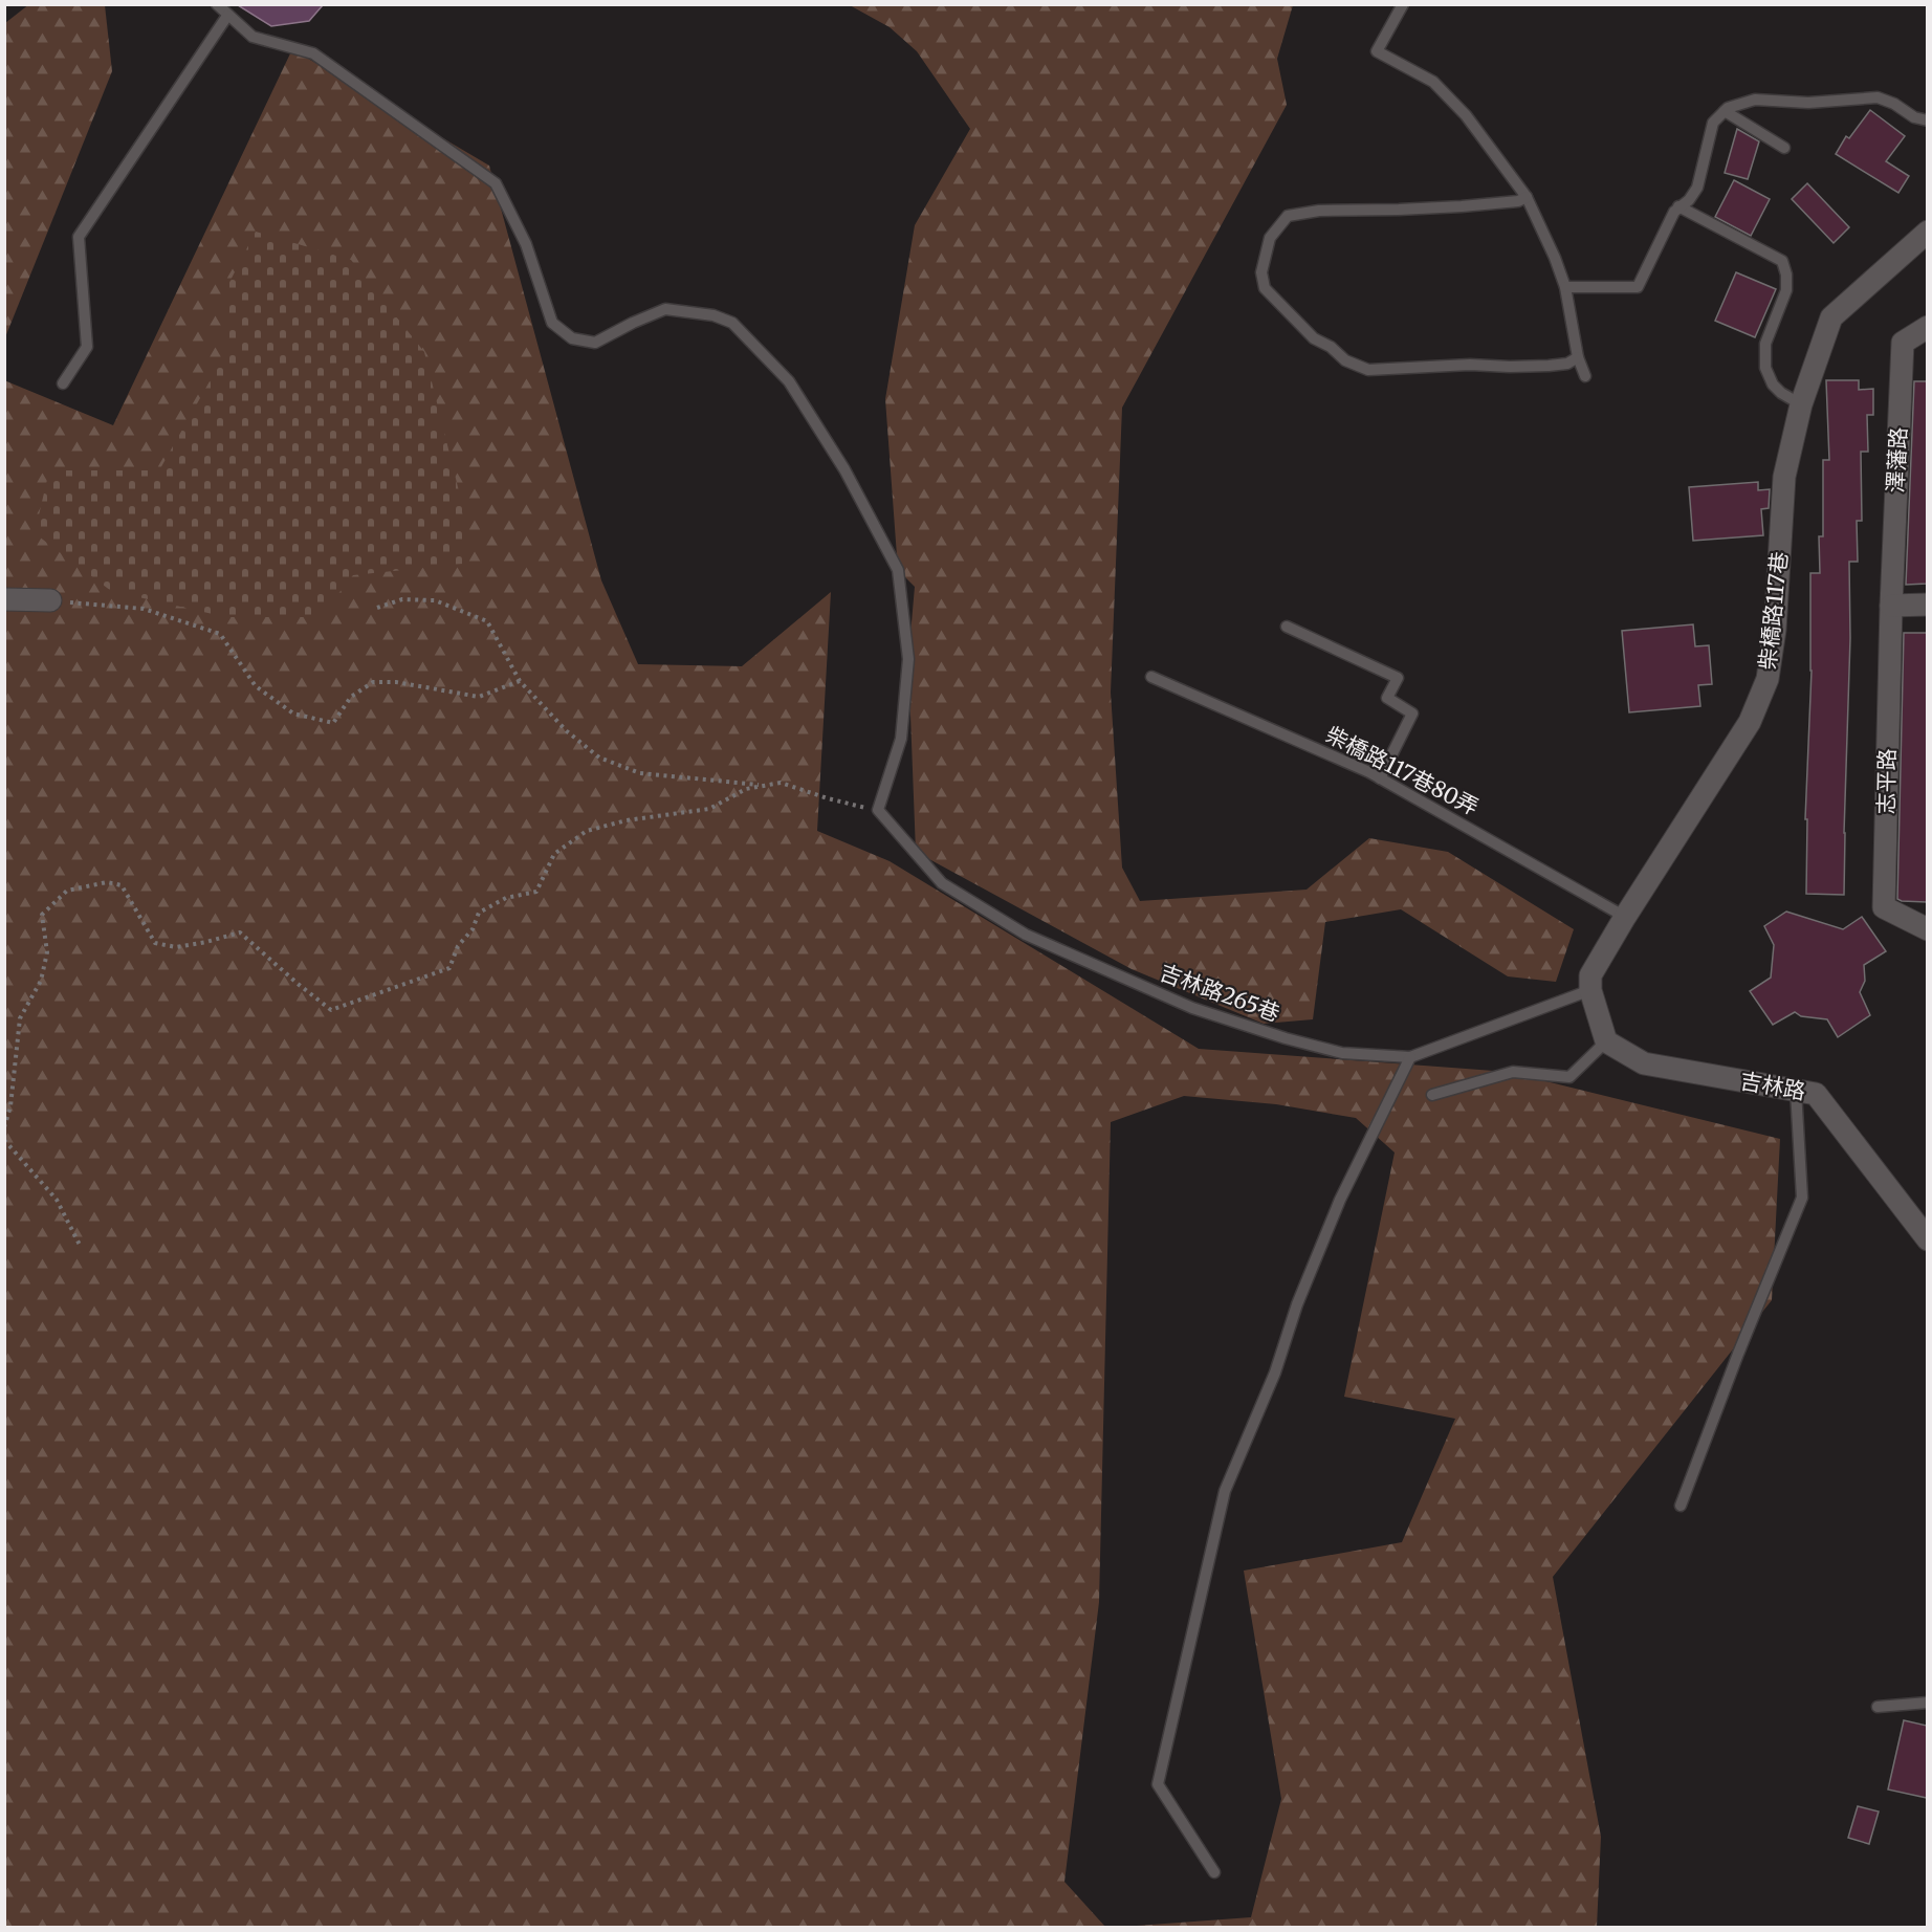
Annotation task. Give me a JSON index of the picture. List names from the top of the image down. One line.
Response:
{"streets":{"street":["澤藩路","柴橋路117巷","志平路","吉林路"],"lane":["柴橋路117巷80弄","吉林路265巷"]},"crossings":[["澤藩路","志平路"],["柴橋路117巷","柴橋路117巷80弄"],["柴橋路117巷","吉林路265巷"]]}
